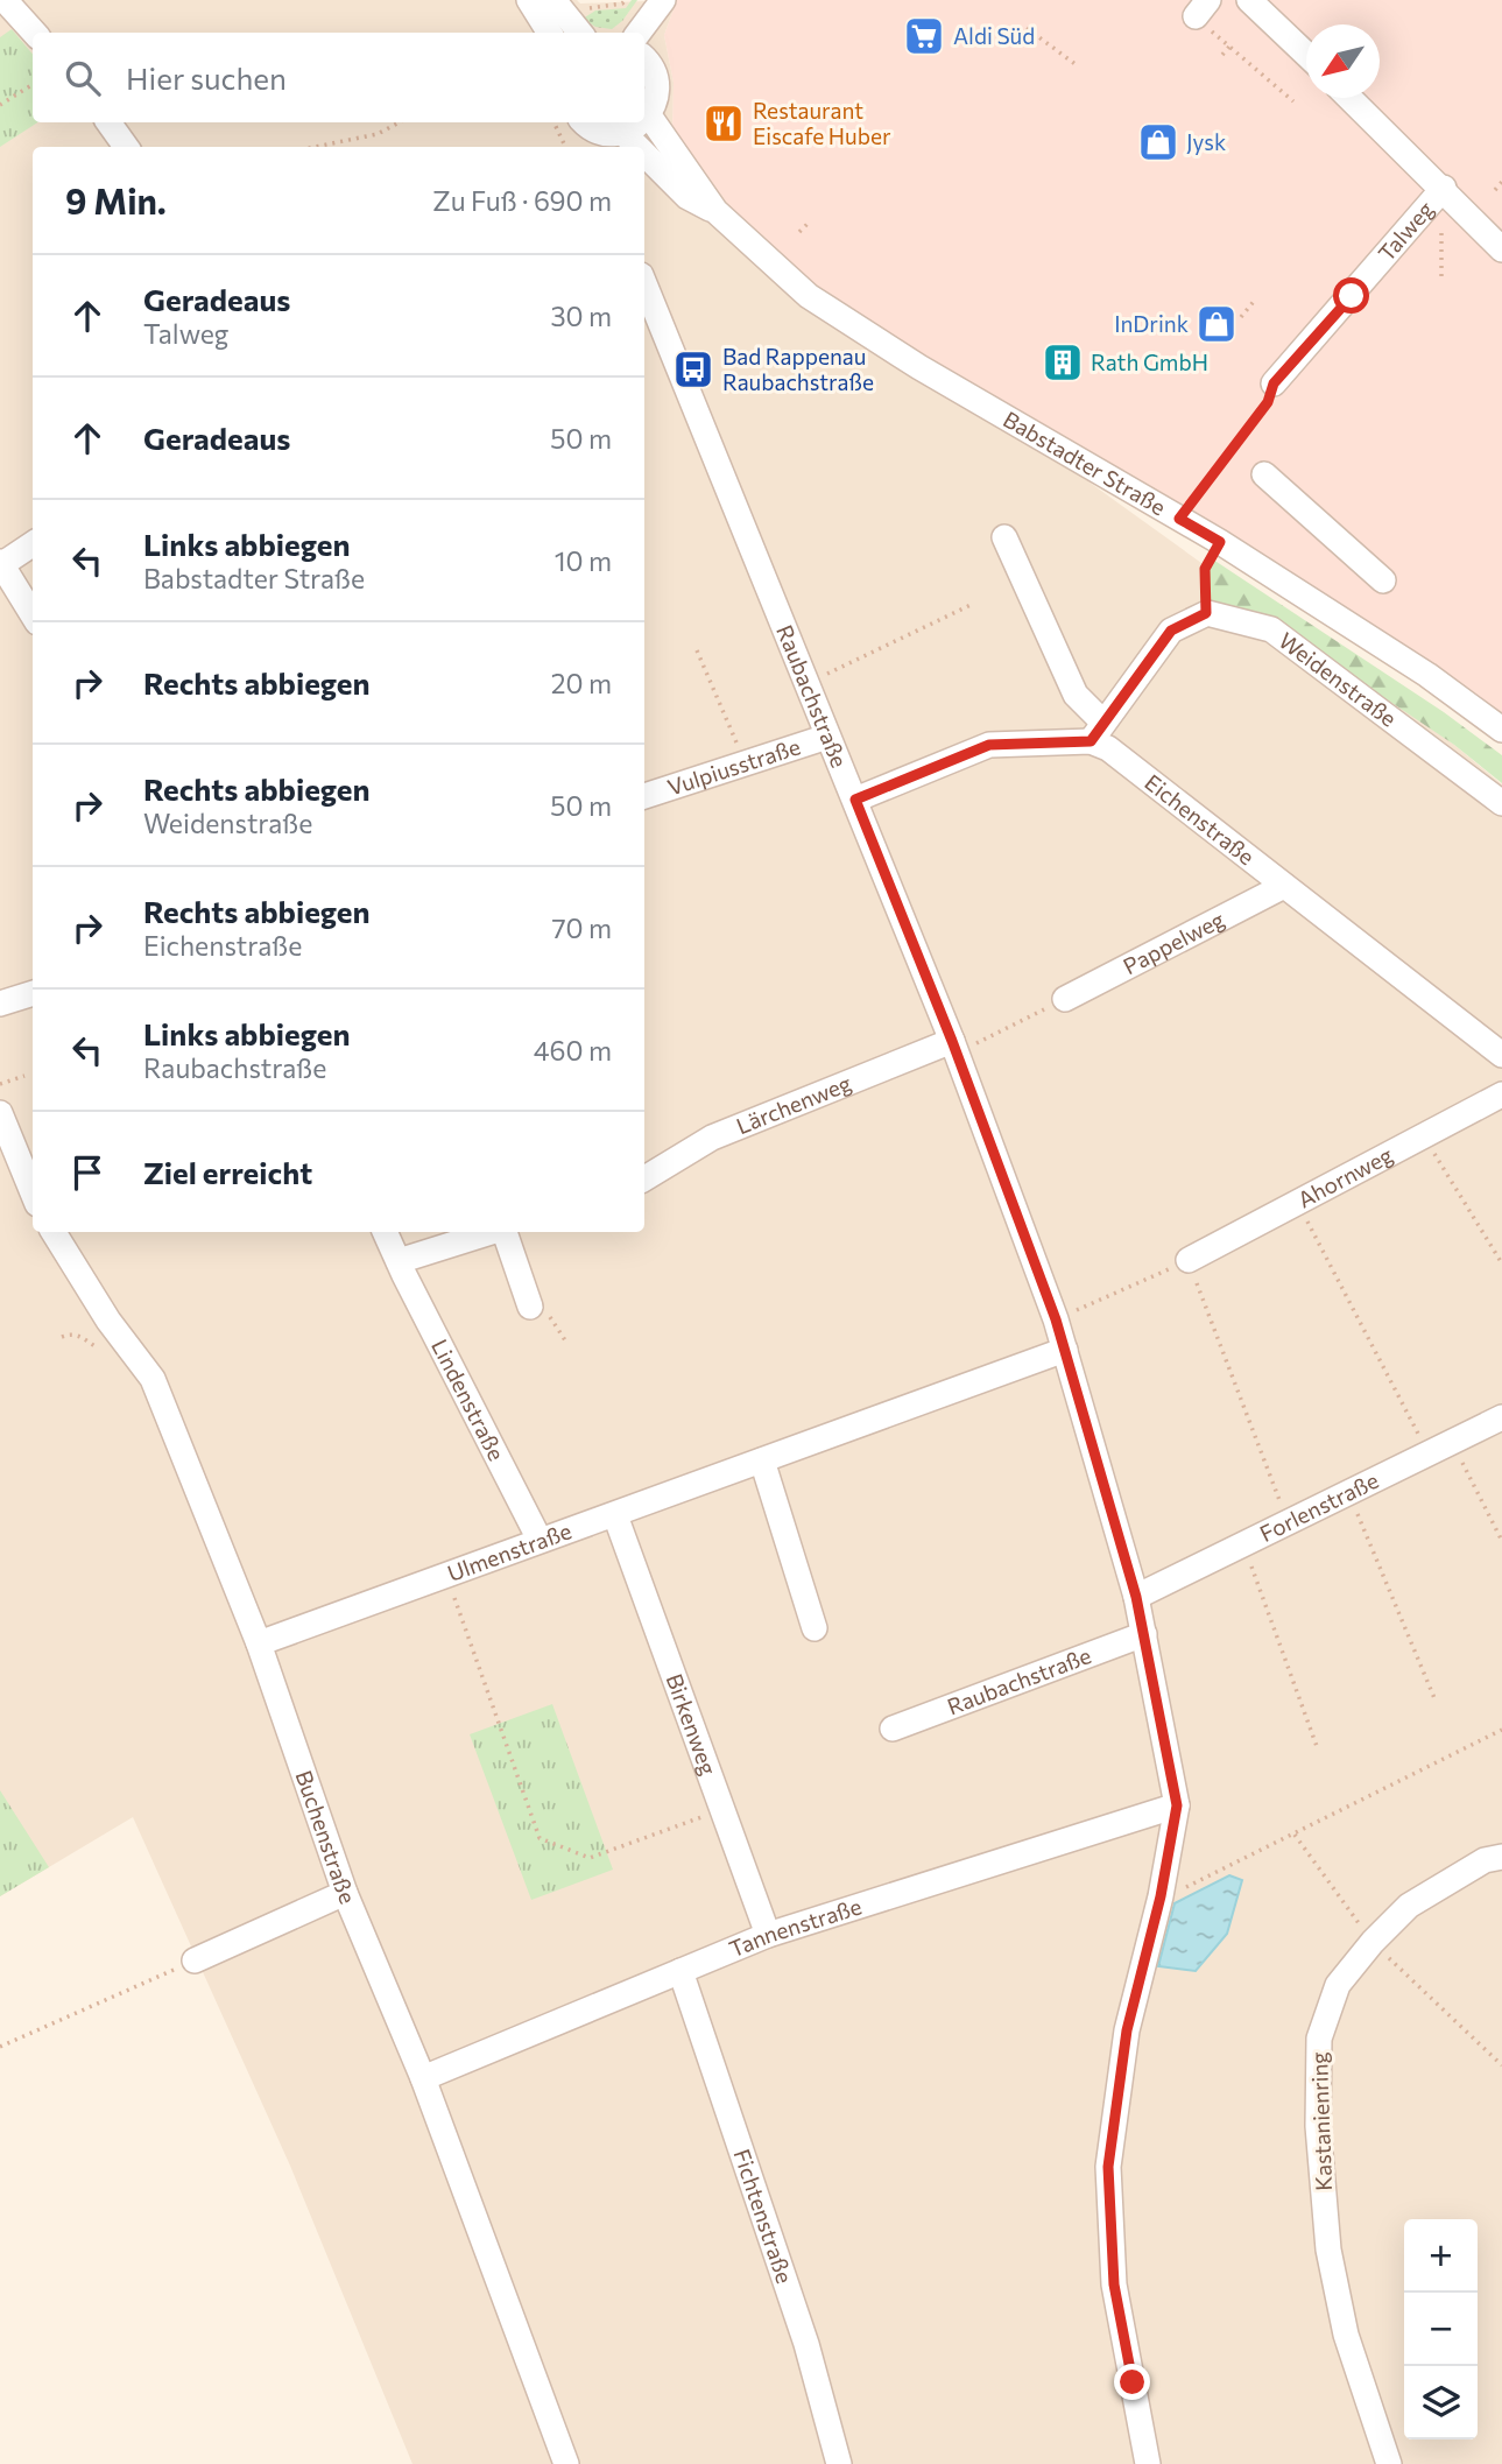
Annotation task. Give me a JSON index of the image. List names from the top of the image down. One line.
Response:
{"streets":{"street":["Talweg","Babstadter Straße","Weidenstraße","Raubachstraße","Vulpiusstraße","Eichenstraße","Pappelweg","Lärchenweg","Ahornweg","Lindenstraße","Forlenstraße","Ulmenstraße","Birkenweg","Buchenstraße","Tannenstraße","Kastanienring","Fichtenstraße"]},"crossings":[["Raubachstraße","Vulpiusstraße"],["Raubachstraße","Lärchenweg"],["Raubachstraße","Forlenstraße"],["Raubachstraße","Ulmenstraße"],["Raubachstraße","Tannenstraße"],["Eichenstraße","Pappelweg"],["Lindenstraße","Ulmenstraße"],["Ulmenstraße","Birkenweg"],["Ulmenstraße","Buchenstraße"],["Birkenweg","Tannenstraße"],["Buchenstraße","Tannenstraße"],["Tannenstraße","Fichtenstraße"]],"places":{"supermarket":["Aldi Süd"],"restaurant":["Restaurant Eiscafe Huber"],"shop":["Jysk","InDrink"],"building":["Rath GmbH"],"bus stop":["Bad Rappenau Raubachstraße"]},"north":"bottom left","page":{"search":"Hier suchen","heading":["9 Min.","Zu Fuß · 690 m"],"list":[["Geradeaus","Talweg","30 m"],["Geradeaus","50 m"],["Links abbiegen","Babstadter Straße","10 m"],["Rechts abbiegen","20 m"],["Rechts abbiegen","Weidenstraße","50 m"],["Rechts abbiegen","Eichenstraße","70 m"],["Links abbiegen","Raubachstraße","460 m"],"Ziel erreicht"],"map_buttons":["+","−"]}}
